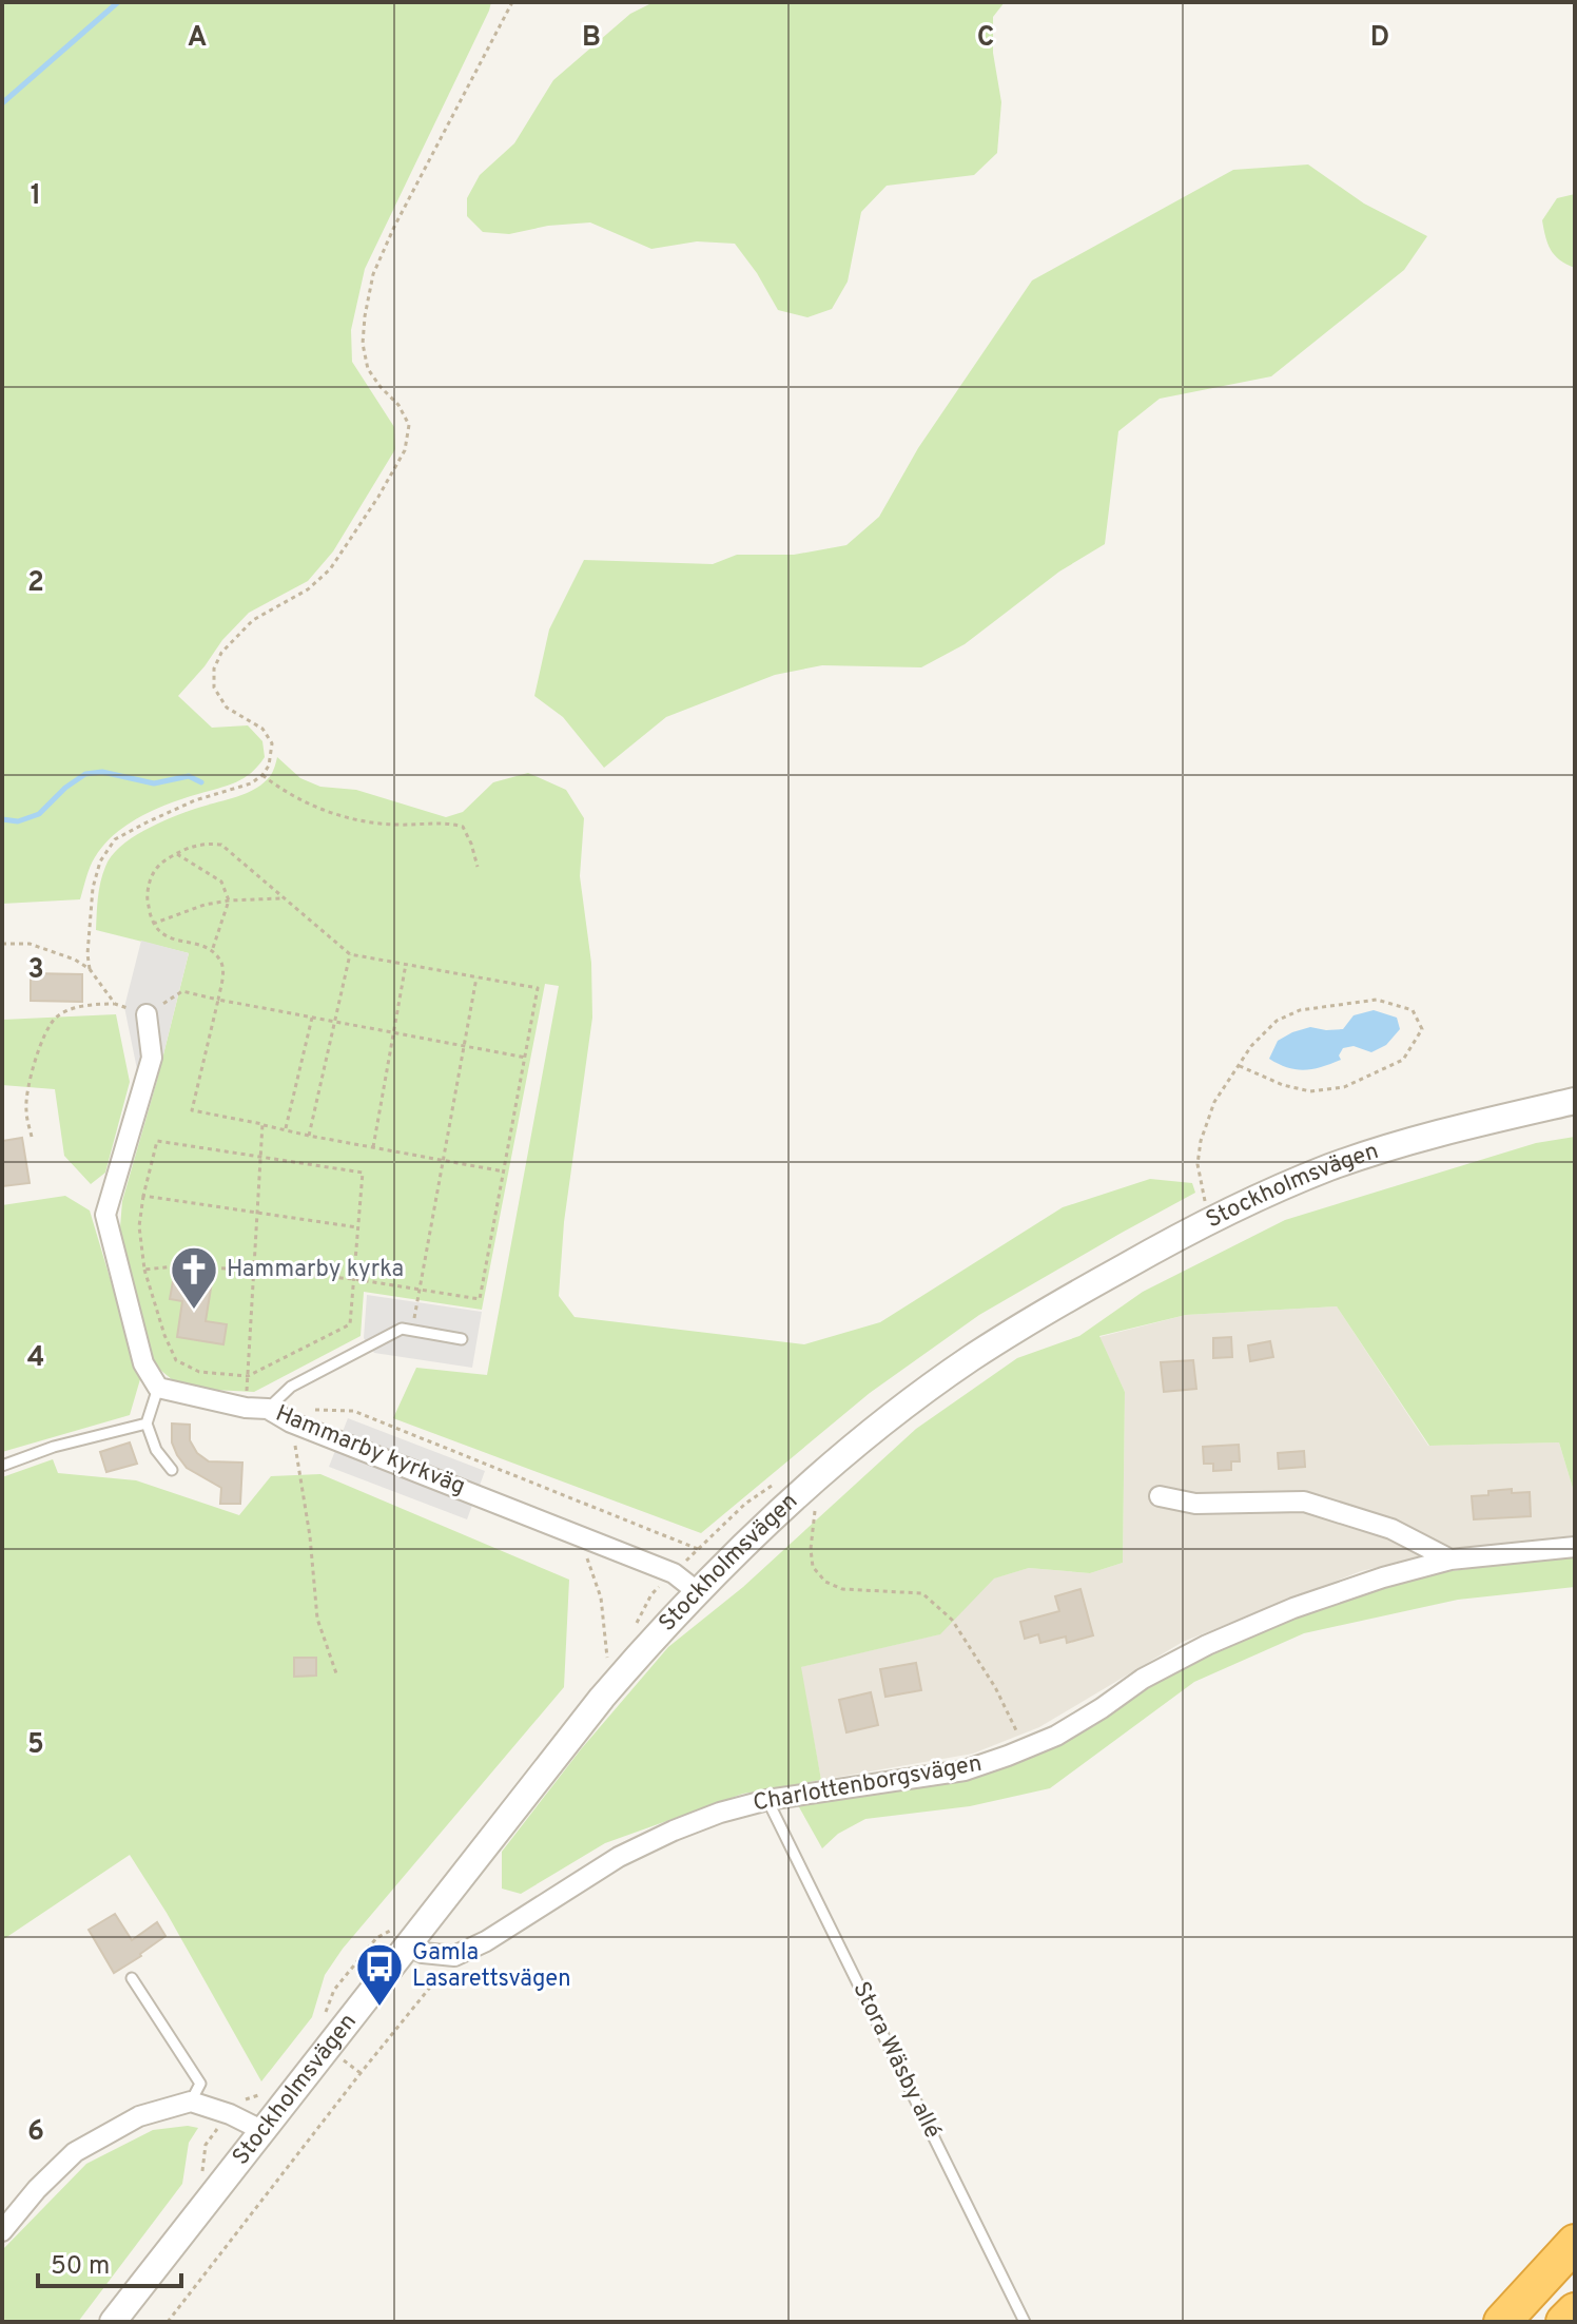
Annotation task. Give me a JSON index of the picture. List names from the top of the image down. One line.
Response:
{"streets":{"street":["Stockholmsvägen","Hammarby kyrkväg","Charlottenborgsvägen"],"lane":["Stora Wäsby allé"]},"crossings":[["Stockholmsvägen","Hammarby kyrkväg"],["Charlottenborgsvägen","Stora Wäsby allé"]],"places":{"church":["Hammarby kyrka"],"bus stop":["Gamla Lasarettsvägen"]},"scale_bar":"50 m","grid":{"columns":["A","B","C","D"],"rows":["1","2","3","4","5","6"]}}
